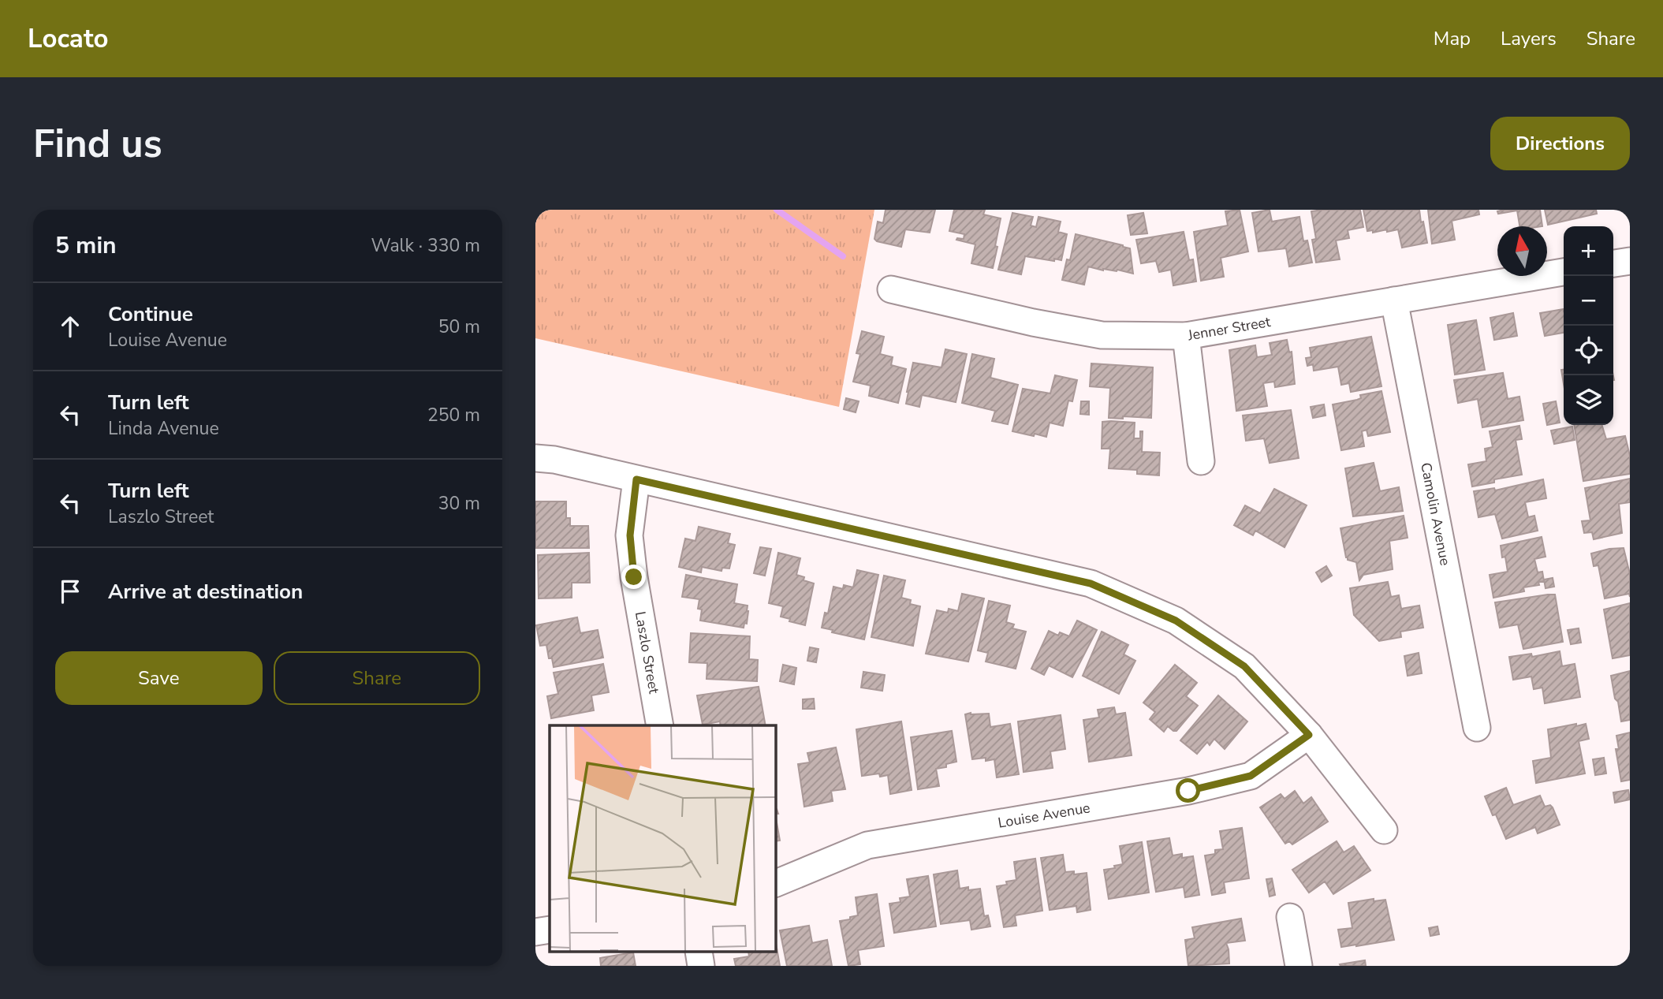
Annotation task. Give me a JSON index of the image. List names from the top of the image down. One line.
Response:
{"streets":{"street":["Jenner Street","Camolin Avenue","Laszlo Street","Louise Avenue"]},"crossings":[["Jenner Street","Camolin Avenue"]],"north":"top","page":{"header":"Locato","nav":["Map","Layers","Share"],"buttons":["Directions",["Save","Share"]],"title":"Find us","heading":["5 min","Walk · 330 m"],"map_buttons":["+","−"],"list":[["Continue","Louise Avenue","50 m"],["Turn left","Linda Avenue","250 m"],["Turn left","Laszlo Street","30 m"],"Arrive at destination"]}}
